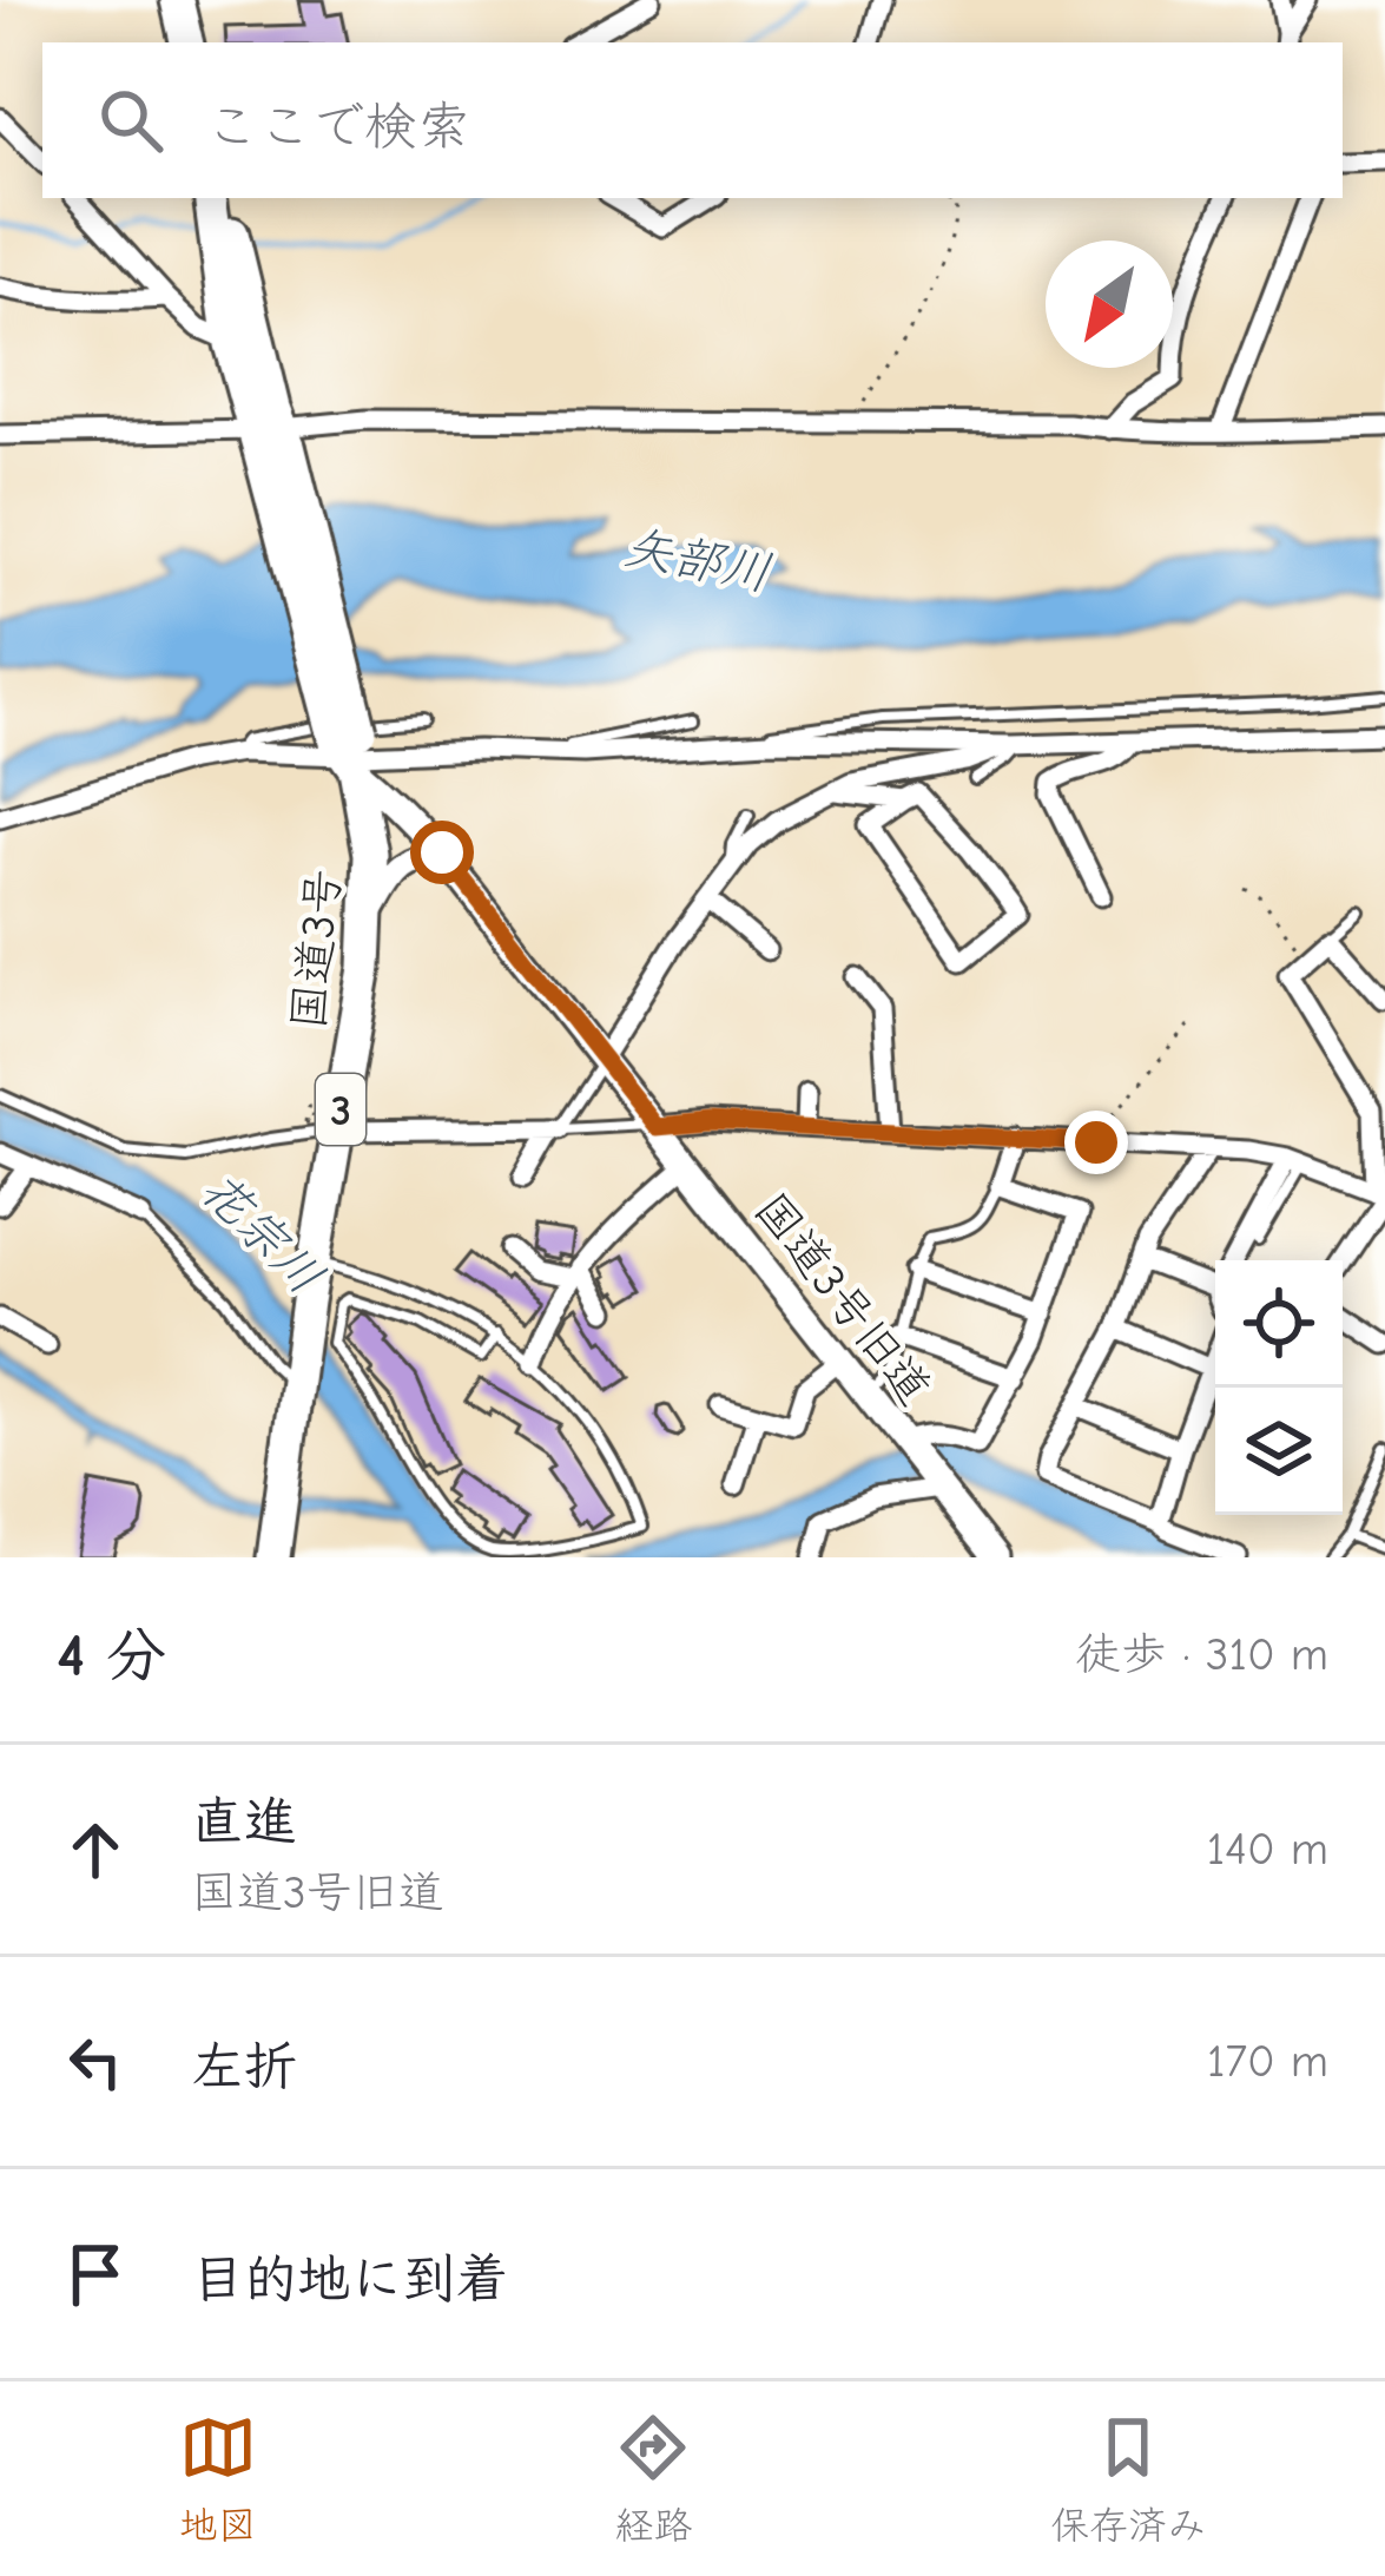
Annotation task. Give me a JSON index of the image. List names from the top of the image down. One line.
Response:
{"streets":{"highway":["国道3号","3"],"street":["国道3号旧道"]},"crossings":[["国道3号","国道3号旧道"]],"water":["矢部川","花宗川"],"north":"bottom left","page":{"search":"ここで検索","heading":["4 分","徒歩 · 310 m"],"list":[["直進","国道3号旧道","140 m"],["左折","170 m"],"目的地に到着"],"nav":["地図","経路","保存済み"]}}
